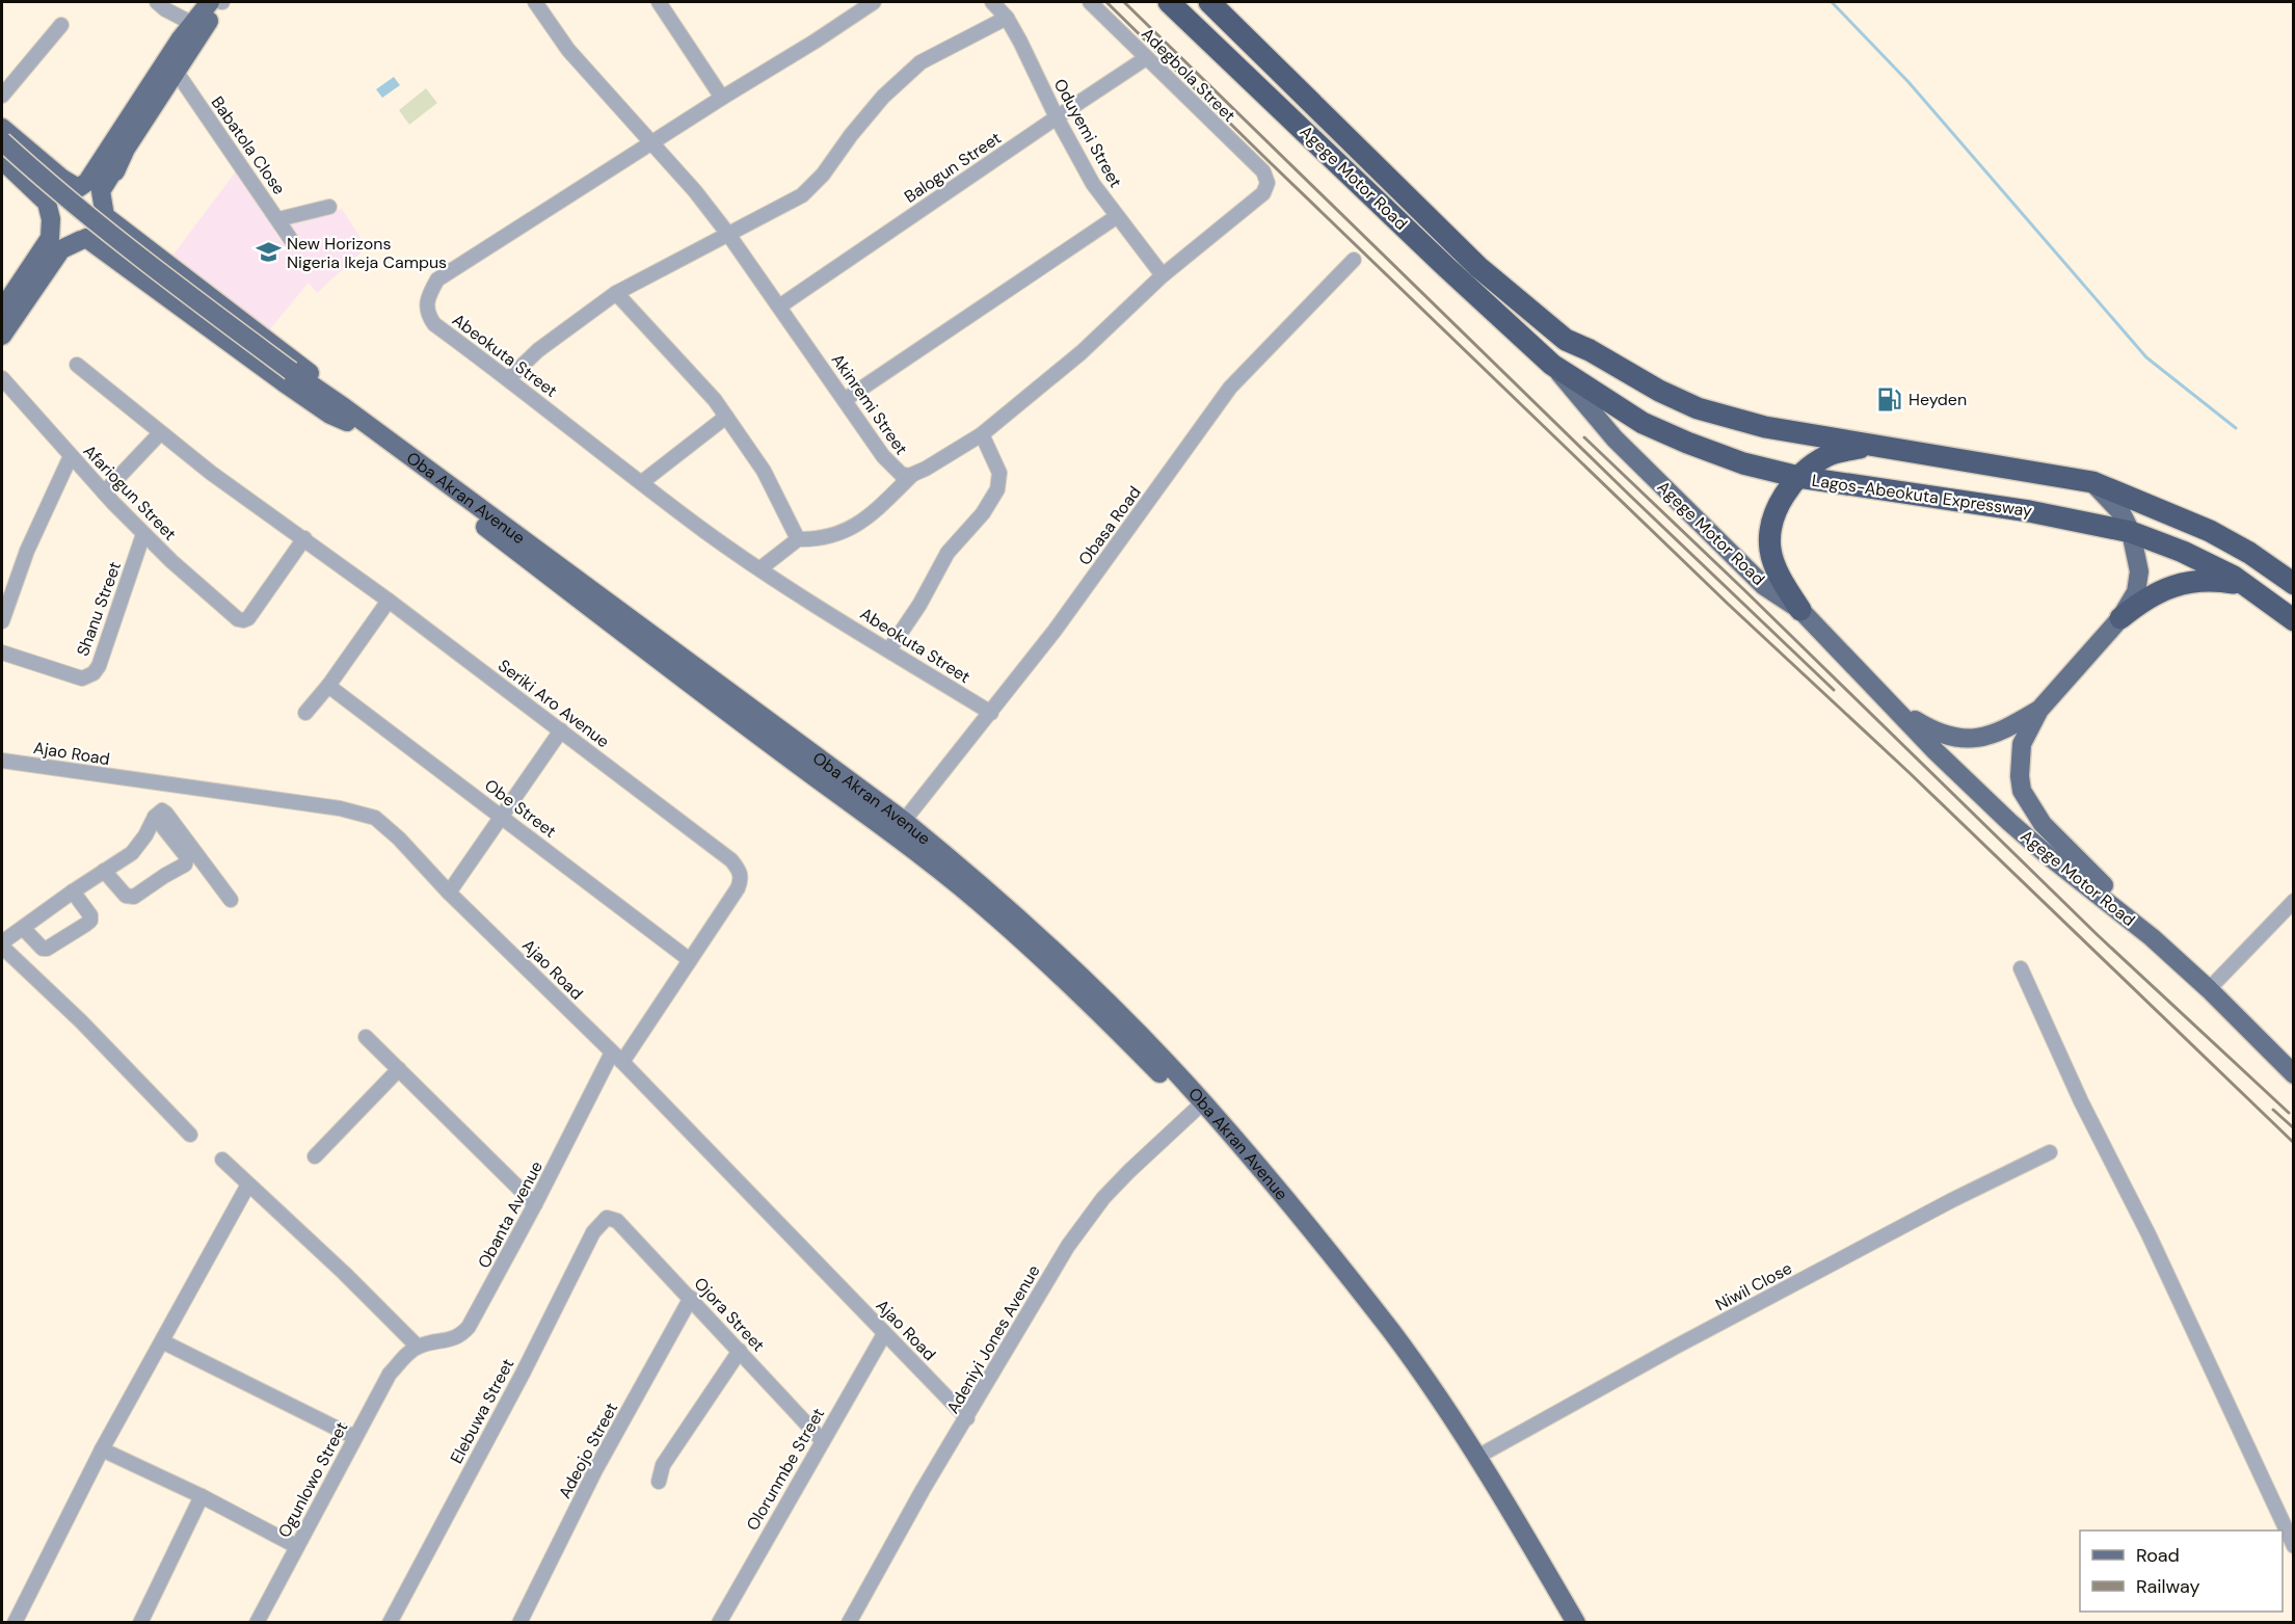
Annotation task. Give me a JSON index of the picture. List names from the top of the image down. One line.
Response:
{"streets":{"highway":["Agege Motor Road","Lagos-Abeokuta Expressway"],"main road":["Oba Akran Avenue"],"street":["Adegbola Street","Oduyemi Street","Babatola Close","Balogun Street","Abeokuta Street","Akinremi Street","Afariogun Street","Obasa Road","Shanu Street","Seriki Aro Avenue","Ajao Road","Obe Street","Obanta Avenue","Niwil Close","Ojora Street","Adeniyi Jones Avenue","Elebuwa Street","Adeojo Street","Olorunmbe Street","Ogunlowo Street"]},"crossings":[["Adegbola Street","Balogun Street"],["Adegbola Street","Akinremi Street"],["Oduyemi Street","Balogun Street"],["Oduyemi Street","Akinremi Street"],["Balogun Street","Akinremi Street"],["Agege Motor Road","Lagos-Abeokuta Expressway"],["Abeokuta Street","Akinremi Street"],["Abeokuta Street","Obasa Road"],["Afariogun Street","Shanu Street"],["Afariogun Street","Seriki Aro Avenue"],["Oba Akran Avenue","Obasa Road"],["Oba Akran Avenue","Niwil Close"],["Oba Akran Avenue","Adeniyi Jones Avenue"],["Seriki Aro Avenue","Ajao Road"],["Seriki Aro Avenue","Obe Street"],["Seriki Aro Avenue","Obanta Avenue"],["Ajao Road","Obanta Avenue"],["Ajao Road","Adeniyi Jones Avenue"],["Ajao Road","Olorunmbe Street"],["Obanta Avenue","Ogunlowo Street"],["Ojora Street","Elebuwa Street"],["Ojora Street","Adeojo Street"],["Ojora Street","Olorunmbe Street"]],"places":{"school or university":["New Horizons Nigeria Ikeja Campus"],"fuel station":["Heyden"]},"legend":["Road","Railway"]}
